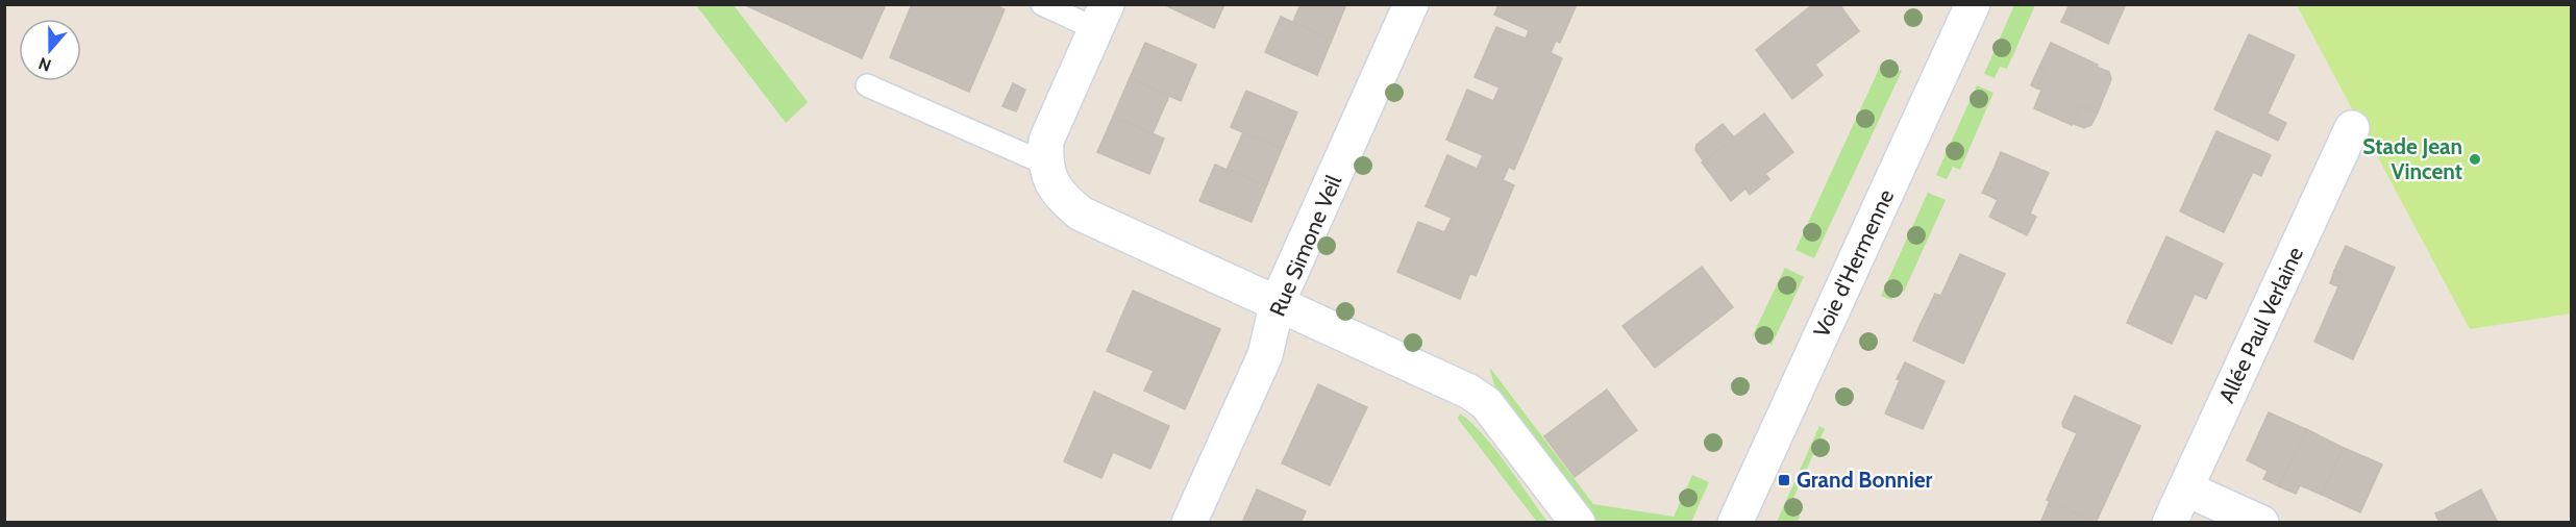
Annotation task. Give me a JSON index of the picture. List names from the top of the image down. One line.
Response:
{"streets":{"street":["Rue Simone Veil","Voie d'Hermenne","Allée Paul Verlaine"]},"places":{"other":["Stade Jean Vincent"],"transit":["Grand Bonnier"]},"north":"bottom"}
